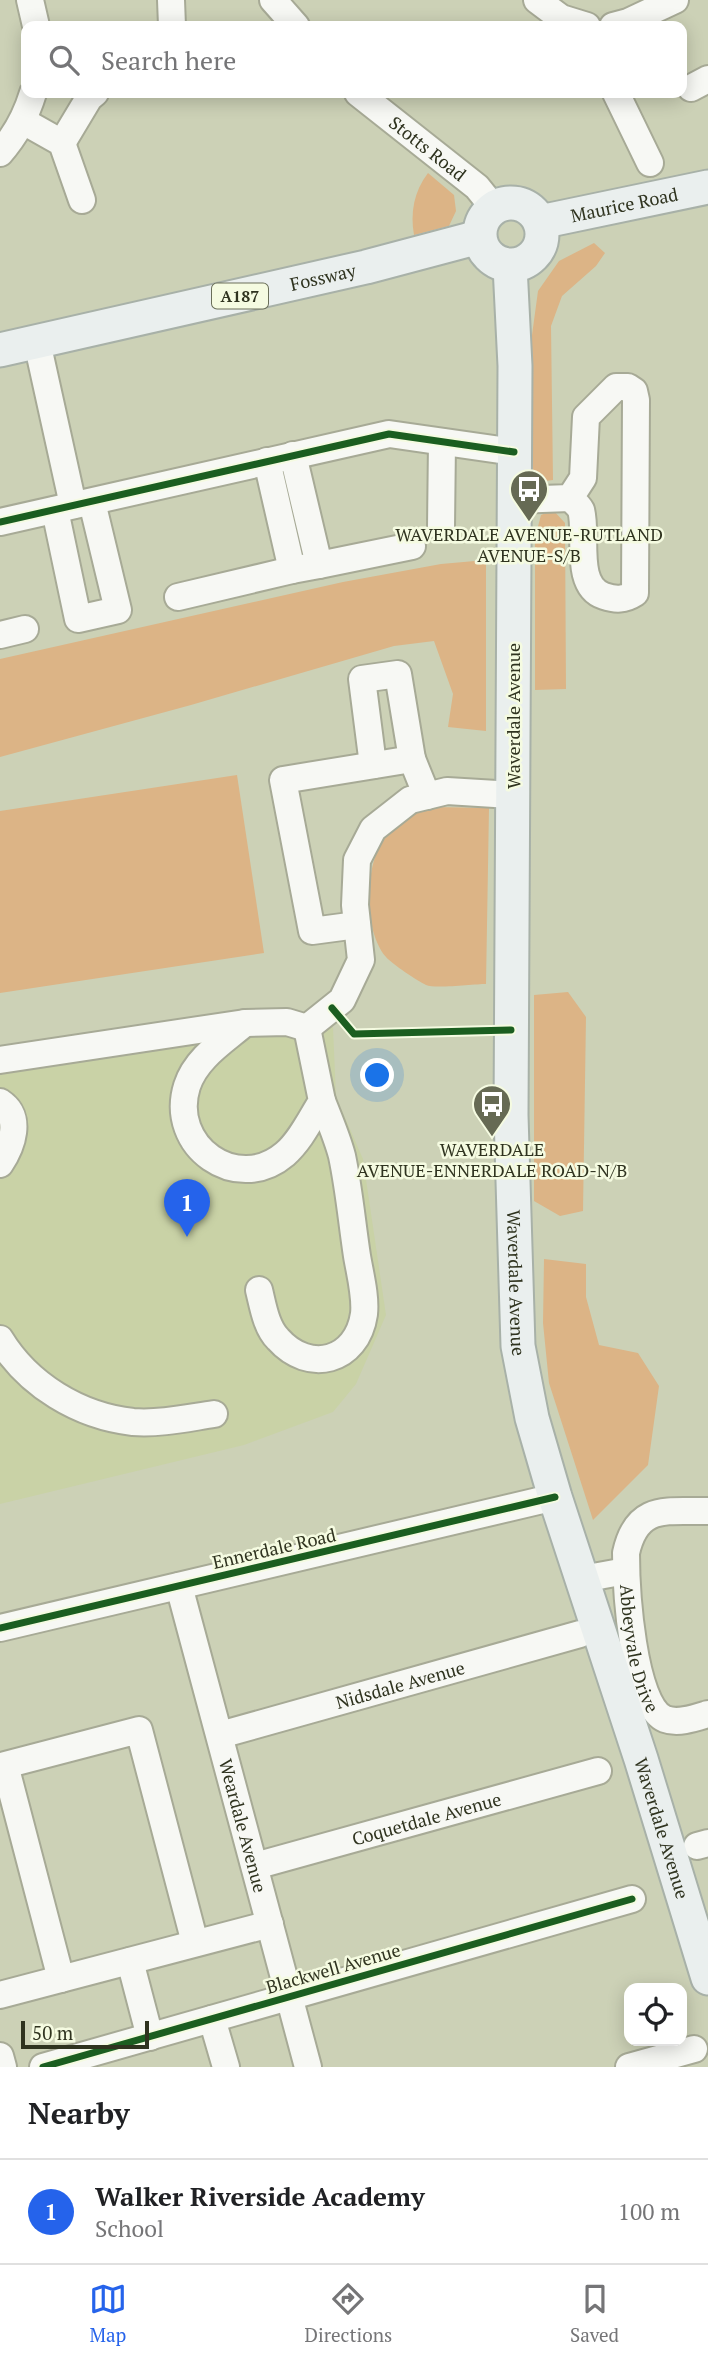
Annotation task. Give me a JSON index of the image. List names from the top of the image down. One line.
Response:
{"streets":{"main road":["Maurice Road","Fossway","A187","Waverdale Avenue"],"street":["Stotts Road","Ennerdale Road","Abbeyvale Drive","Nidsdale Avenue","Coquetdale Avenue","Weardale Avenue","Blackwell Avenue"]},"crossings":[["Stotts Road","Maurice Road"],["Stotts Road","Fossway"],["Stotts Road","Waverdale Avenue"],["Maurice Road","Fossway"],["Maurice Road","Waverdale Avenue"],["Fossway","Waverdale Avenue"],["Waverdale Avenue","Ennerdale Road"],["Waverdale Avenue","Abbeyvale Drive"],["Ennerdale Road","Weardale Avenue"],["Nidsdale Avenue","Weardale Avenue"],["Coquetdale Avenue","Weardale Avenue"],["Weardale Avenue","Blackwell Avenue"]],"places":{"bus stop":["WAVERDALE AVENUE-RUTLAND AVENUE-S/B","WAVERDALE AVENUE-ENNERDALE ROAD-N/B"]},"scale_bar":"50 m","page":{"search":"Search here","pins":"1","scale":"50 m","heading":"Nearby","list":[{"mark":"1","name":"Walker Riverside Academy","note":"School","value":"100 m"}],"nav":["Map","Directions","Saved"]}}
